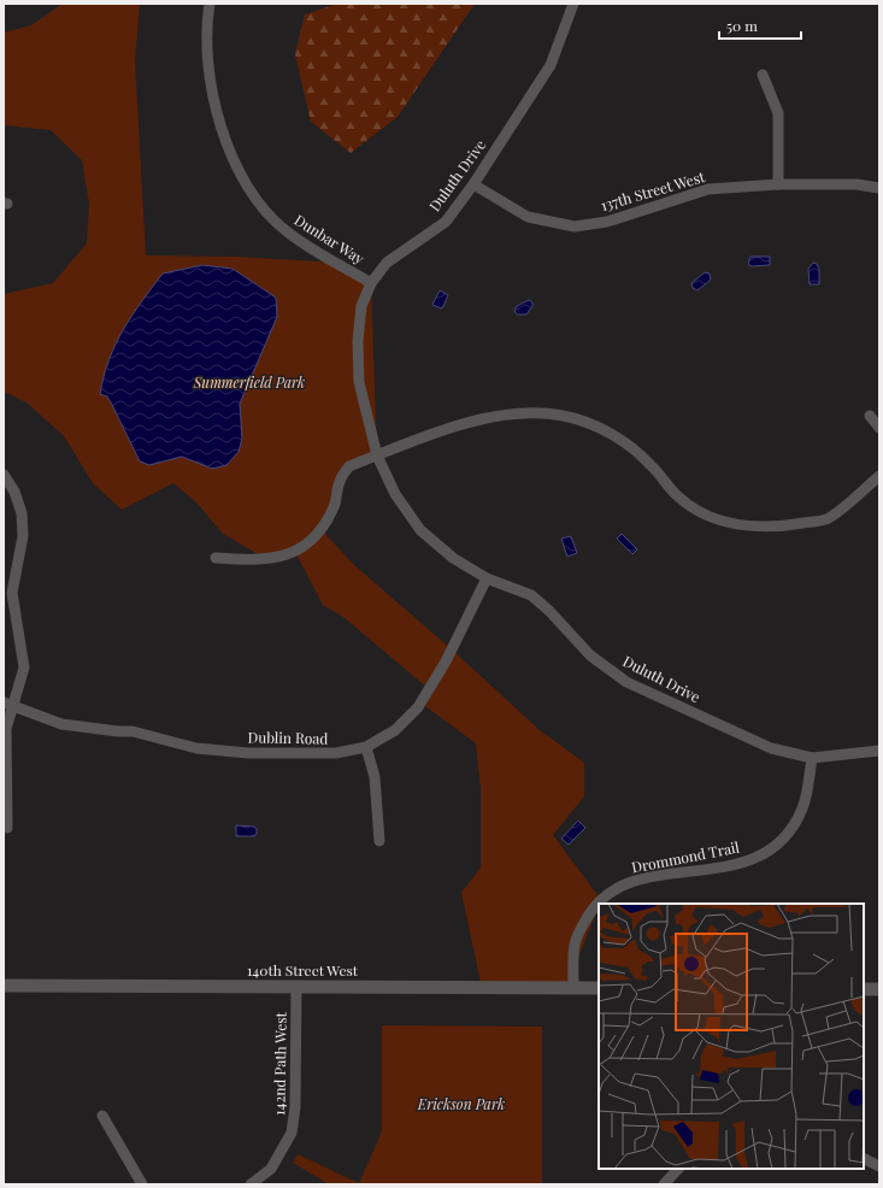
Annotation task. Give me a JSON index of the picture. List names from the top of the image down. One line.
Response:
{"streets":{"street":["Duluth Drive","137th Street West","Dunbar Way","Dublin Road","Drommond Trail","140th Street West","142nd Path West"]},"crossings":[["Duluth Drive","137th Street West"],["Duluth Drive","Dunbar Way"],["Duluth Drive","Dublin Road"],["Duluth Drive","Drommond Trail"],["Drommond Trail","140th Street West"],["140th Street West","142nd Path West"]],"parks":["Summerfield Park","Erickson Park"],"scale_bar":"50 m"}
